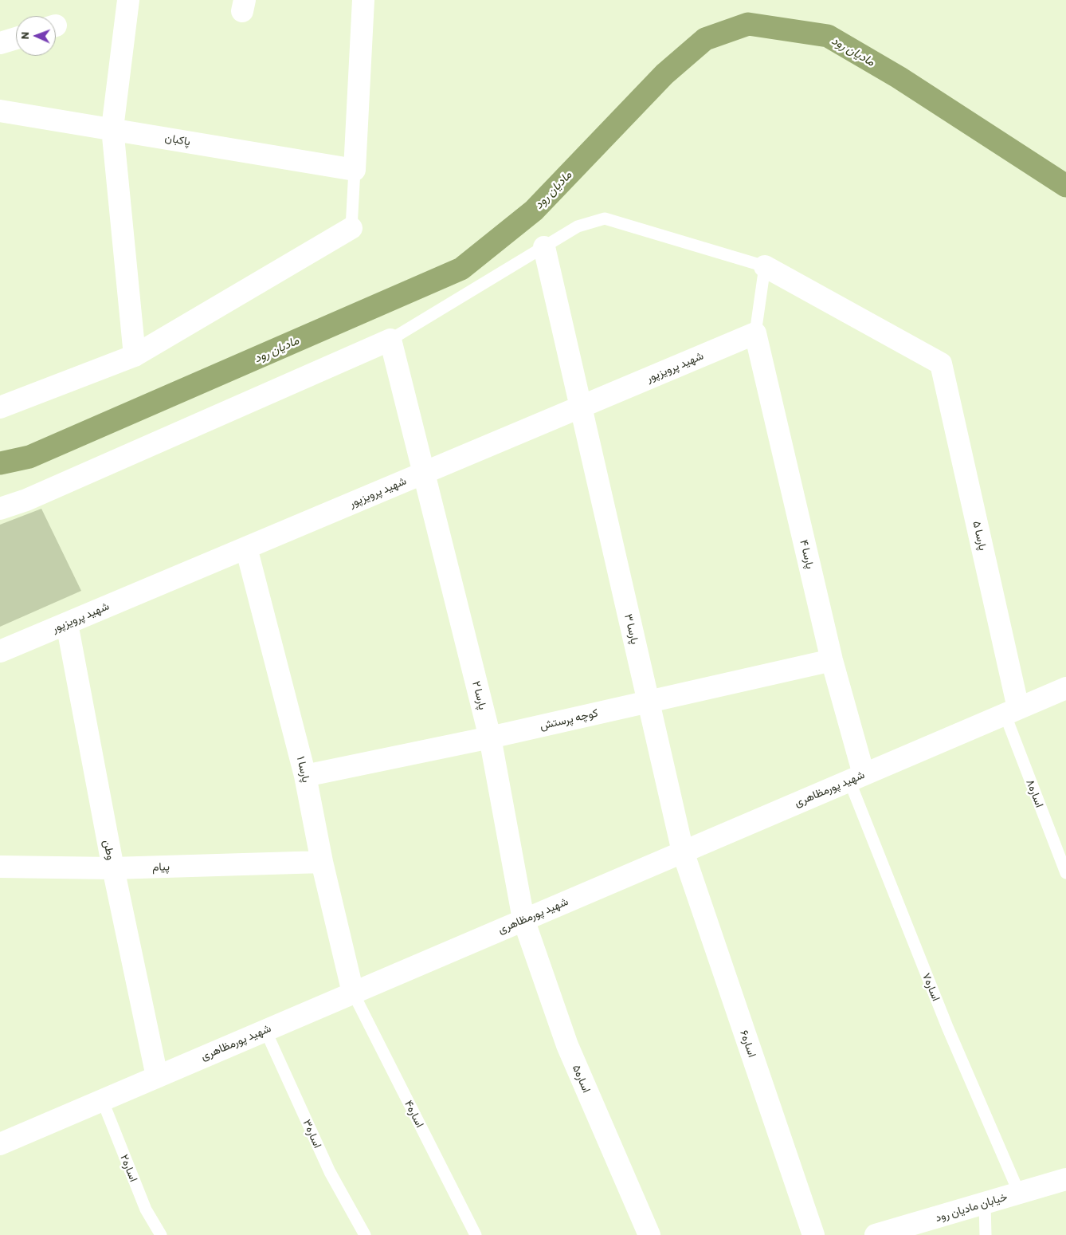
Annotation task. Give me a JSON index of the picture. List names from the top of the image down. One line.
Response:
{"streets":{"street":["پاکبان","شهید پرویزپور","پارسا ۵","پارسا ۴","پارسا ۳","پارسا ۲","کوچه پرستش","پارسا ۱","شهید پورمظاهری","وطن","پیام","اساره۶","اساره۵","خیابان مادیان رود"],"lane":["اساره۸","اساره۷","اساره۴","اساره۳","اساره۲"]},"crossings":[["شهید پرویزپور","پارسا ۴"],["شهید پرویزپور","پارسا ۳"],["شهید پرویزپور","پارسا ۲"],["شهید پرویزپور","پارسا ۱"],["شهید پرویزپور","وطن"],["پارسا ۵","شهید پورمظاهری"],["پارسا ۵","اساره۸"],["پارسا ۴","کوچه پرستش"],["پارسا ۴","شهید پورمظاهری"],["پارسا ۴","اساره۷"],["پارسا ۳","کوچه پرستش"],["پارسا ۳","شهید پورمظاهری"],["پارسا ۳","اساره۶"],["پارسا ۲","کوچه پرستش"],["پارسا ۲","شهید پورمظاهری"],["پارسا ۲","اساره۵"],["کوچه پرستش","پارسا ۱"],["پارسا ۱","شهید پورمظاهری"],["پارسا ۱","پیام"],["پارسا ۱","اساره۴"],["شهید پورمظاهری","اساره۸"],["شهید پورمظاهری","وطن"],["شهید پورمظاهری","اساره۷"],["شهید پورمظاهری","اساره۶"],["شهید پورمظاهری","اساره۵"],["شهید پورمظاهری","اساره۴"],["شهید پورمظاهری","اساره۳"],["شهید پورمظاهری","اساره۲"],["وطن","پیام"],["اساره۷","خیابان مادیان رود"]],"water":["مادیان رود"],"north":"left"}
